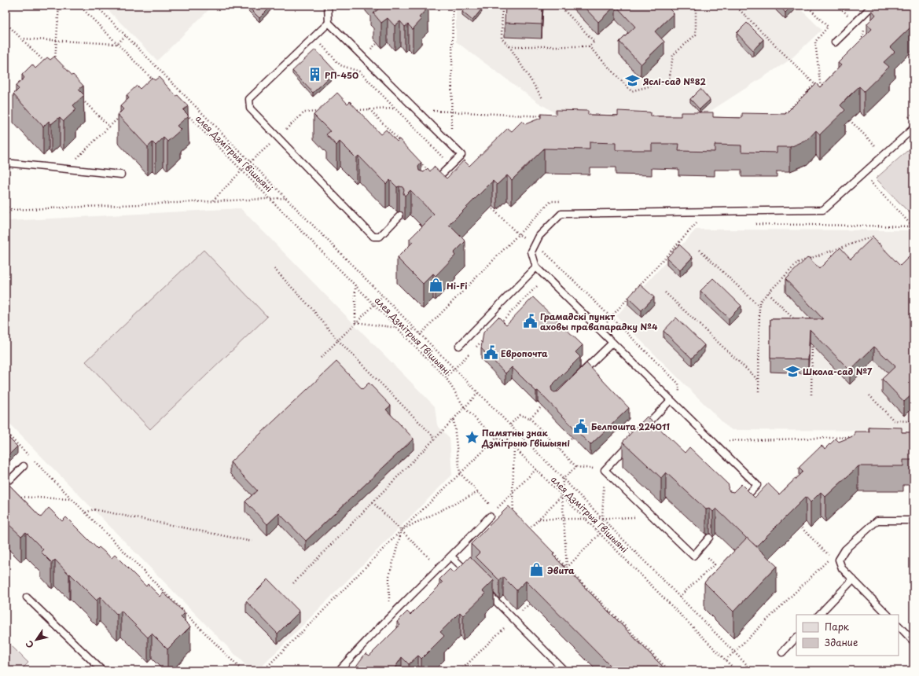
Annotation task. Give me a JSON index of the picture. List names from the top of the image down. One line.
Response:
{"streets":{"path":["алея Дзмітрыя Гвішыяні"]},"places":{"building":["РП-450"],"school or university":["Яслі-сад №82","Школа-сад №7"],"shop":["Hi-Fi","Эвита"],"public building":["Грамадскі пункт аховы правапарадку №4","Европочта","Белпошта 224011"],"place":["Памятны знак Дзмітрыю Гвішыяні"]},"legend":["Парк","Здание"],"north":"bottom left"}
